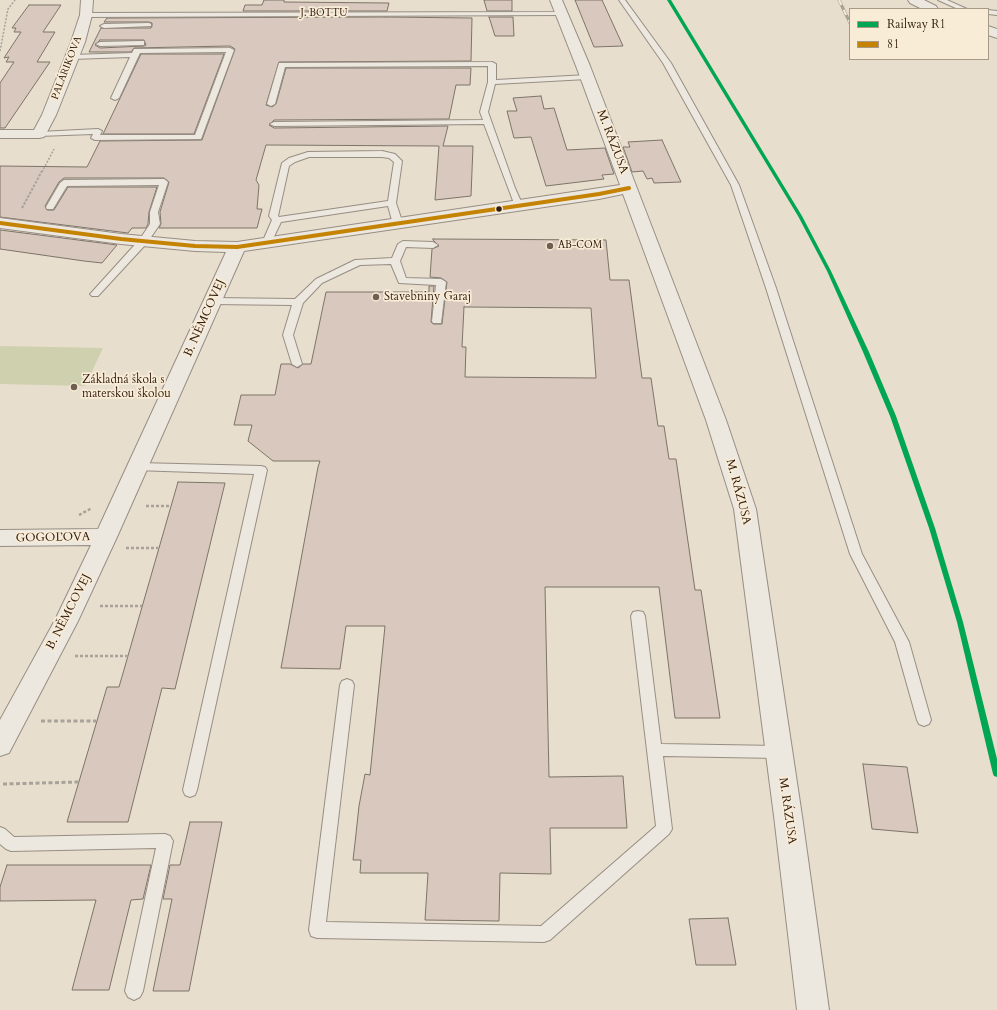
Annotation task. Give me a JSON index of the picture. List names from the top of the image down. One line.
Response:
{"streets":{"street":["PALÁRIKOVA","M. RÁZUSA","B. NĚMCOVEJ","GOGOĽOVA"],"lane":["J. BOTTU"]},"crossings":[["J. BOTTU","PALÁRIKOVA"],["J. BOTTU","M. RÁZUSA"],["B. NĚMCOVEJ","GOGOĽOVA"]],"places":["AB-COM","Stavebniny Garaj","Základná škola s materskou školou"],"lines":["rail line R1","transit line 81"],"legend":["Railway R1","81"]}
